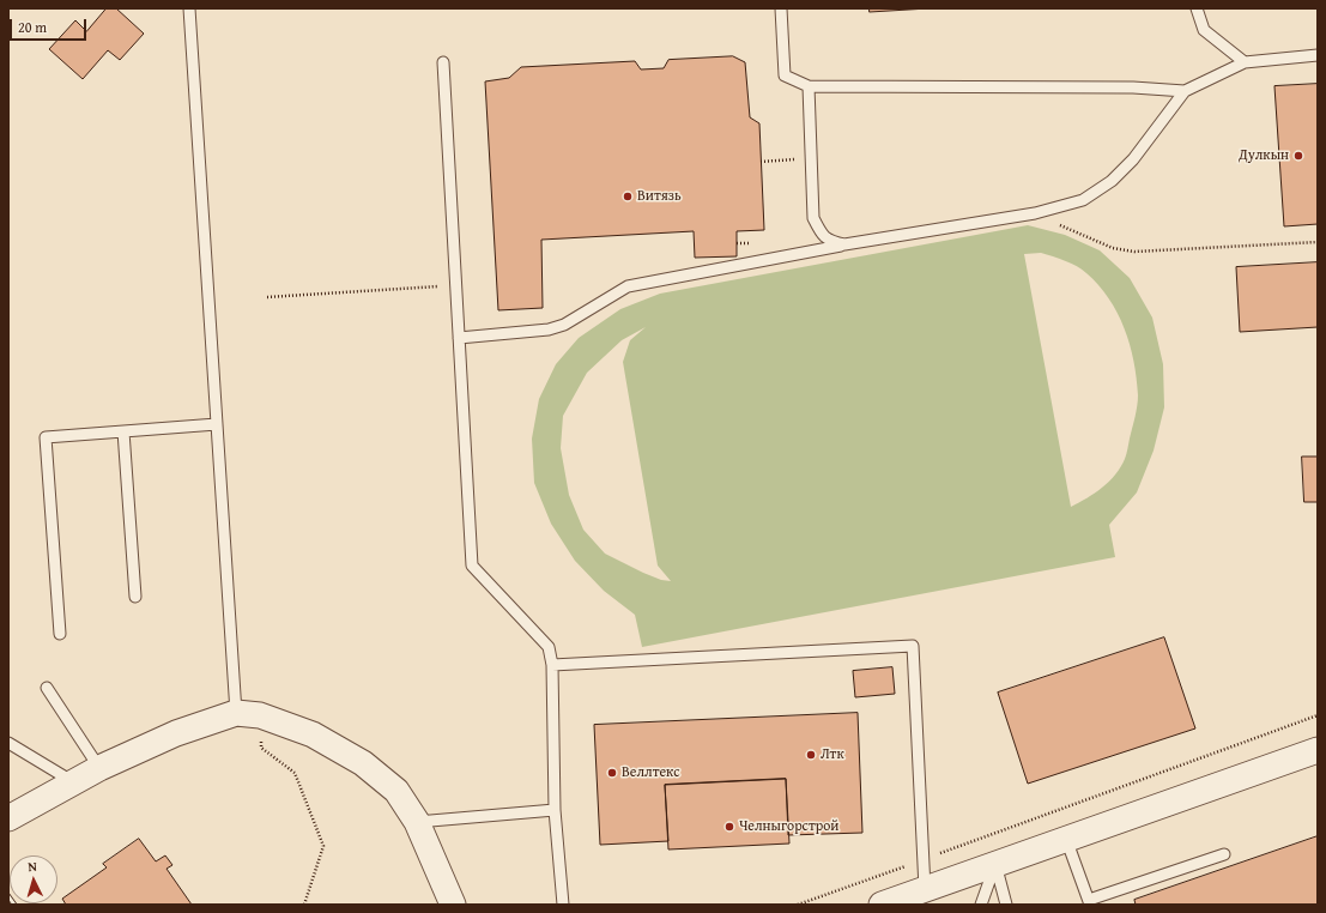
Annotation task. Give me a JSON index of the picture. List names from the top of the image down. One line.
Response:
{"places":["Дулкын","Витязь","Лтк","Веллтекс","Челныгорстрой"],"scale_bar":"20 m","north":"top"}
